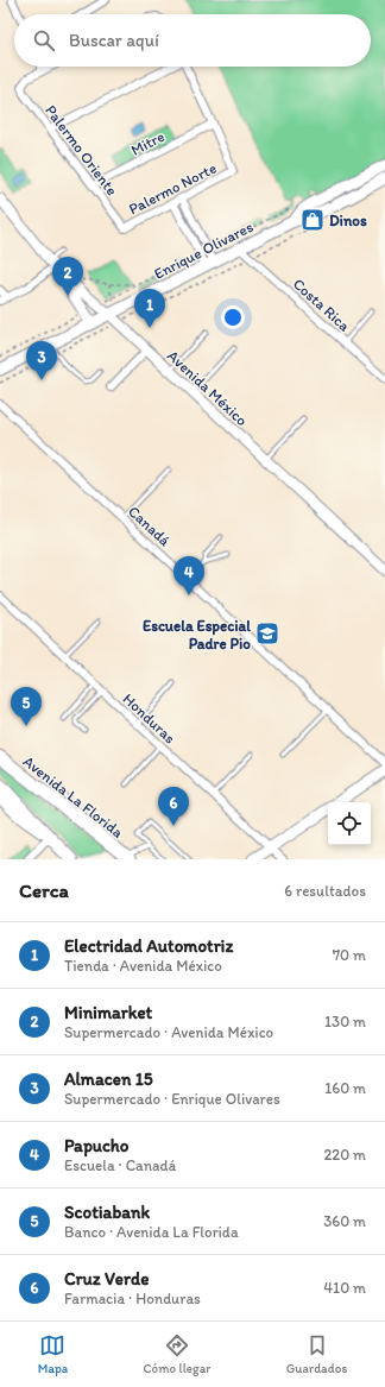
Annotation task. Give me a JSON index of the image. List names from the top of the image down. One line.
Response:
{"streets":{"main road":["Enrique Olivares","Avenida La Florida"],"street":["Mitre","Palermo Oriente","Palermo Norte","Costa Rica","Avenida México","Canadá","Honduras"]},"crossings":[["Mitre","Palermo Oriente"],["Mitre","Palermo Norte"],["Palermo Oriente","Palermo Norte"],["Enrique Olivares","Costa Rica"],["Enrique Olivares","Avenida México"]],"places":{"shop":["Dinos"],"school or university":["Escuela Especial Padre Pio"]},"page":{"search":"Buscar aquí","pins":["2","1","3","4","5","6"],"heading":["Cerca","6 resultados"],"list":[{"mark":"1","name":"Electridad Automotriz","note":"Tienda · Avenida México","value":"70 m"},{"mark":"2","name":"Minimarket","note":"Supermercado · Avenida México","value":"130 m"},{"mark":"3","name":"Almacen 15","note":"Supermercado · Enrique Olivares","value":"160 m"},{"mark":"4","name":"Papucho","note":"Escuela · Canadá","value":"220 m"},{"mark":"5","name":"Scotiabank","note":"Banco · Avenida La Florida","value":"360 m"},{"mark":"6","name":"Cruz Verde","note":"Farmacia · Honduras","value":"410 m"}],"nav":["Mapa","Cómo llegar","Guardados"]}}
